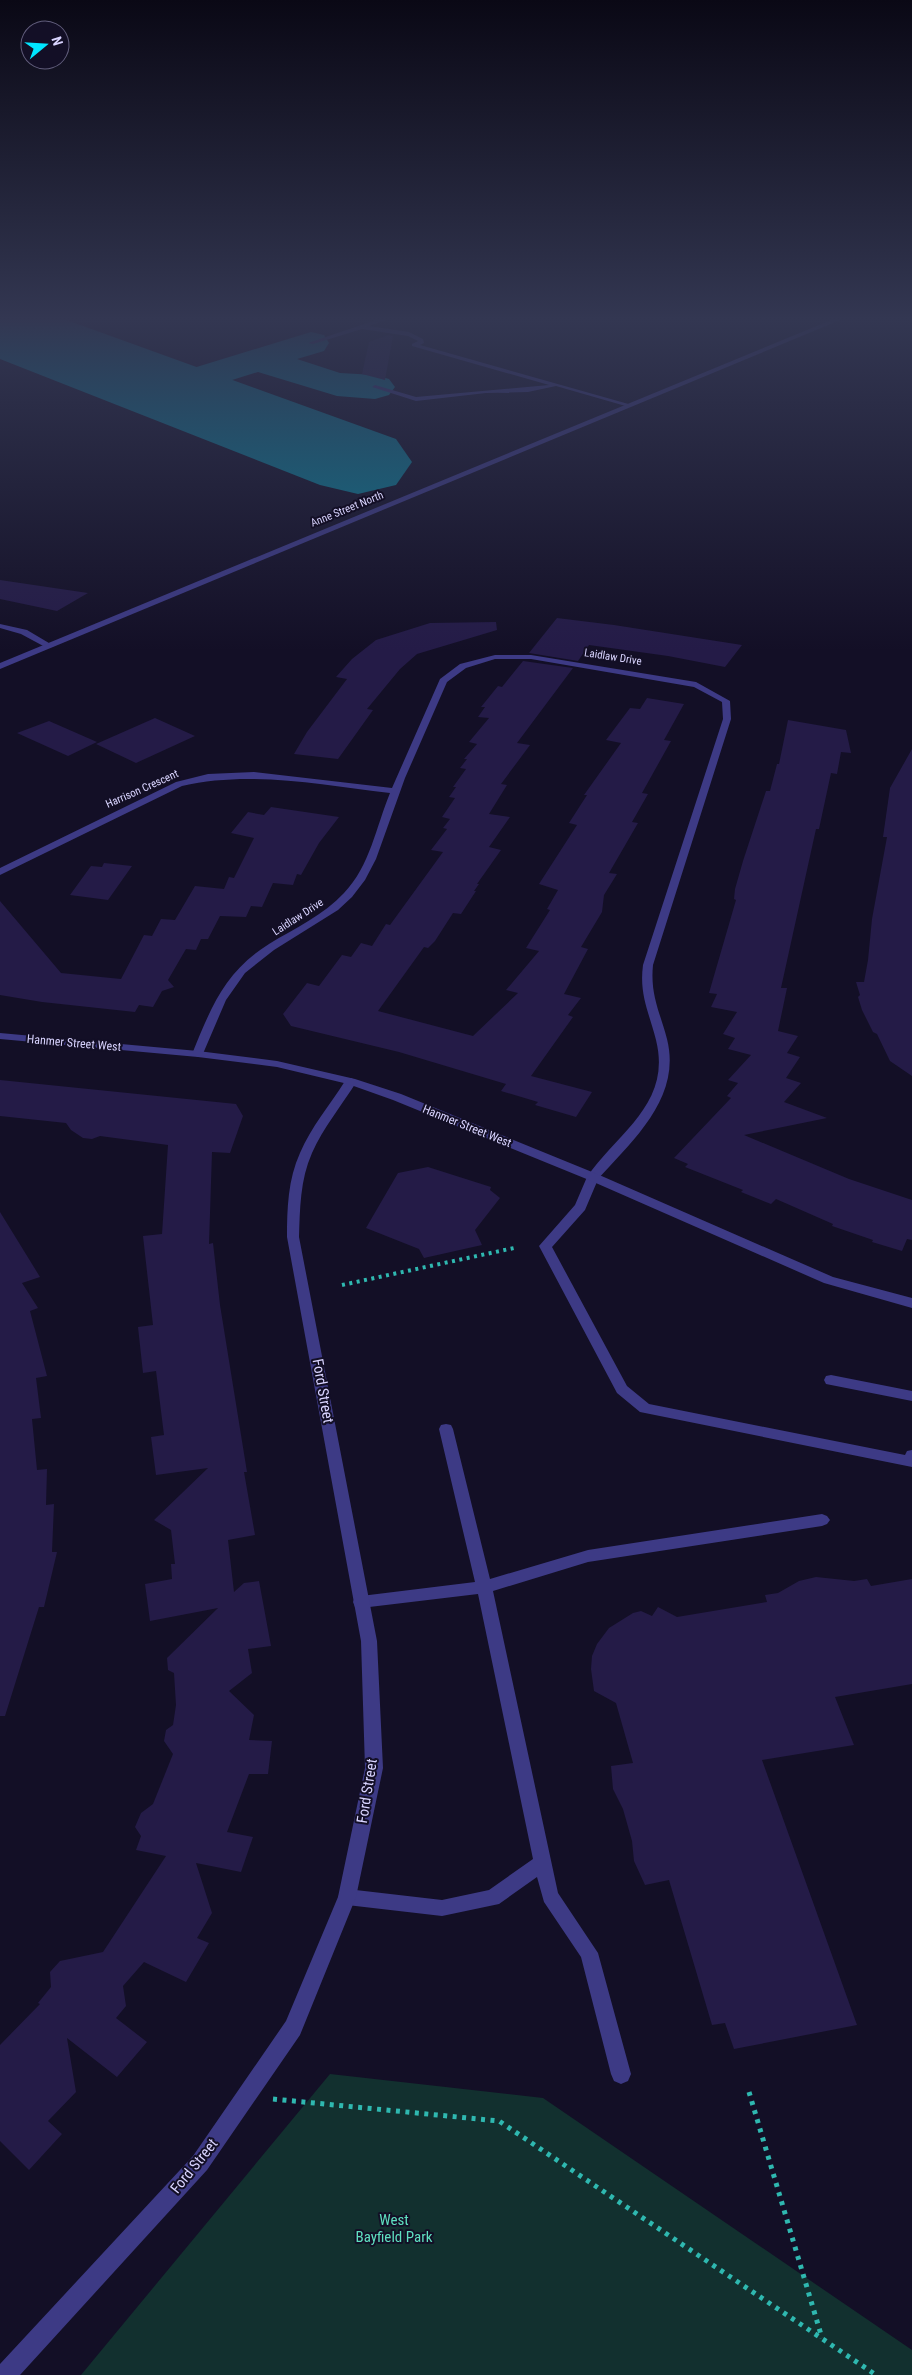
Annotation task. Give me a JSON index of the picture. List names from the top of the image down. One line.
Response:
{"streets":{"street":["Anne Street North","Laidlaw Drive","Harrison Crescent","Hanmer Street West","Ford Street"]},"crossings":[["Laidlaw Drive","Harrison Crescent"],["Laidlaw Drive","Hanmer Street West"],["Hanmer Street West","Ford Street"]],"parks":["West Bayfield Park"],"north":"right"}
